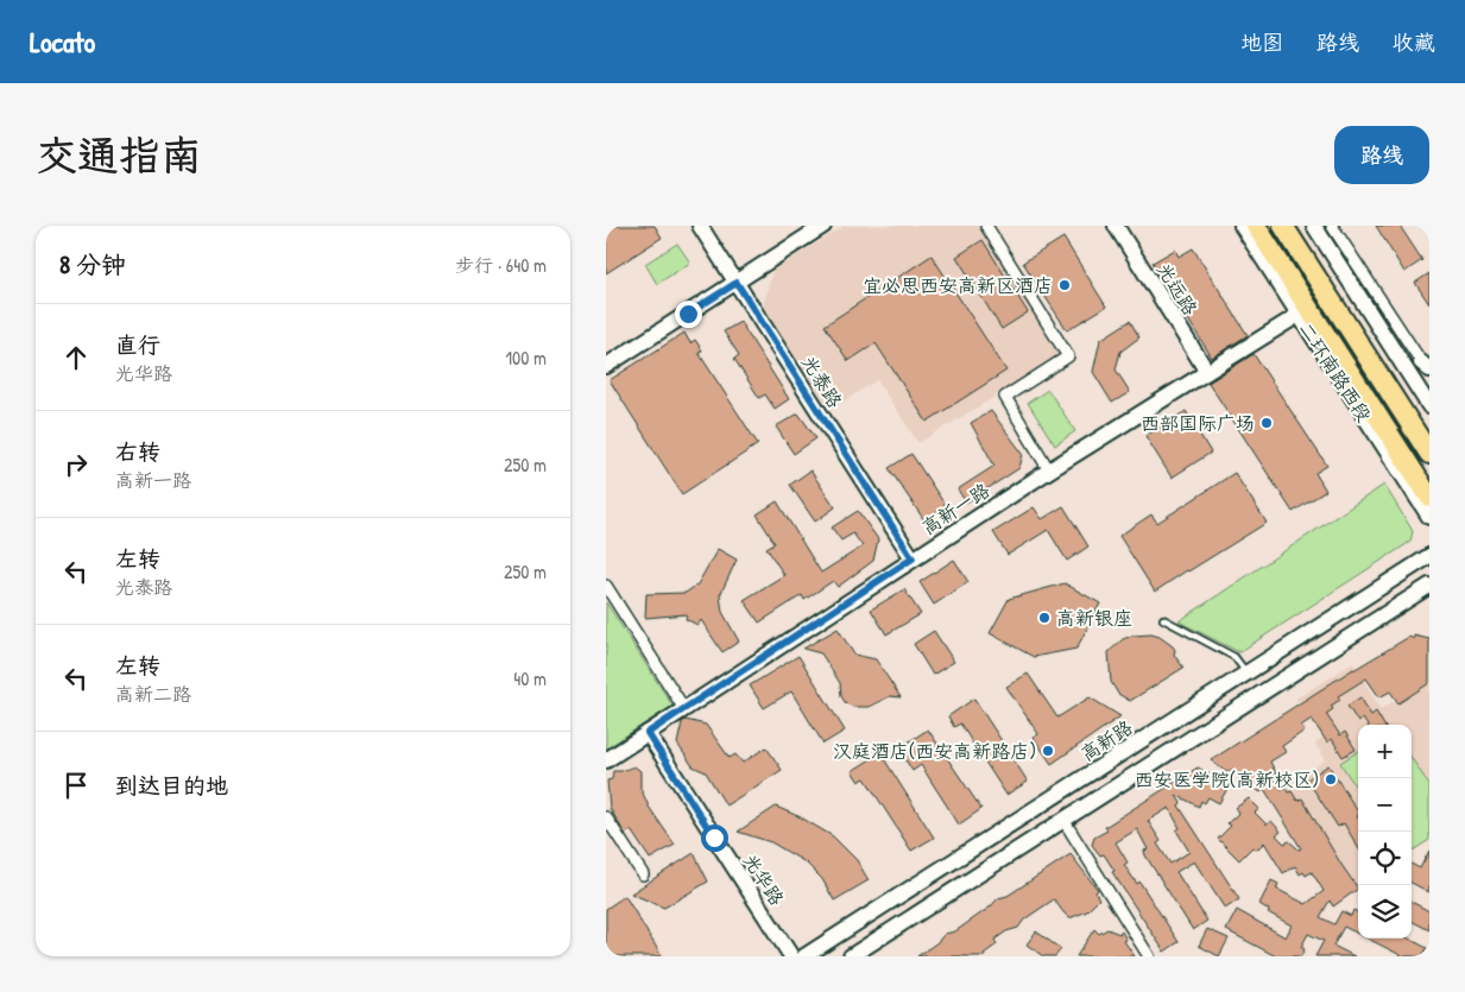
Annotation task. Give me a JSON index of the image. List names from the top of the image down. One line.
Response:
{"streets":{"highway":["二环南路西段"],"street":["光远路","光泰路","高新一路","高新路","光华路"]},"crossings":[["光远路","高新一路"],["二环南路西段","高新一路"],["光泰路","高新一路"],["高新一路","光华路"]],"places":["宜必思西安高新区酒店","西部国际广场","高新银座","汉庭酒店(西安高新路店)","西安医学院(高新校区)"],"page":{"header":"Locato","nav":["地图","路线","收藏"],"buttons":"路线","title":"交通指南","heading":["8 分钟","步行 · 640 m"],"list":[["直行","光华路","100 m"],["右转","高新一路","250 m"],["左转","光泰路","250 m"],["左转","高新二路","40 m"],"到达目的地"],"map_buttons":["+","−"]}}
